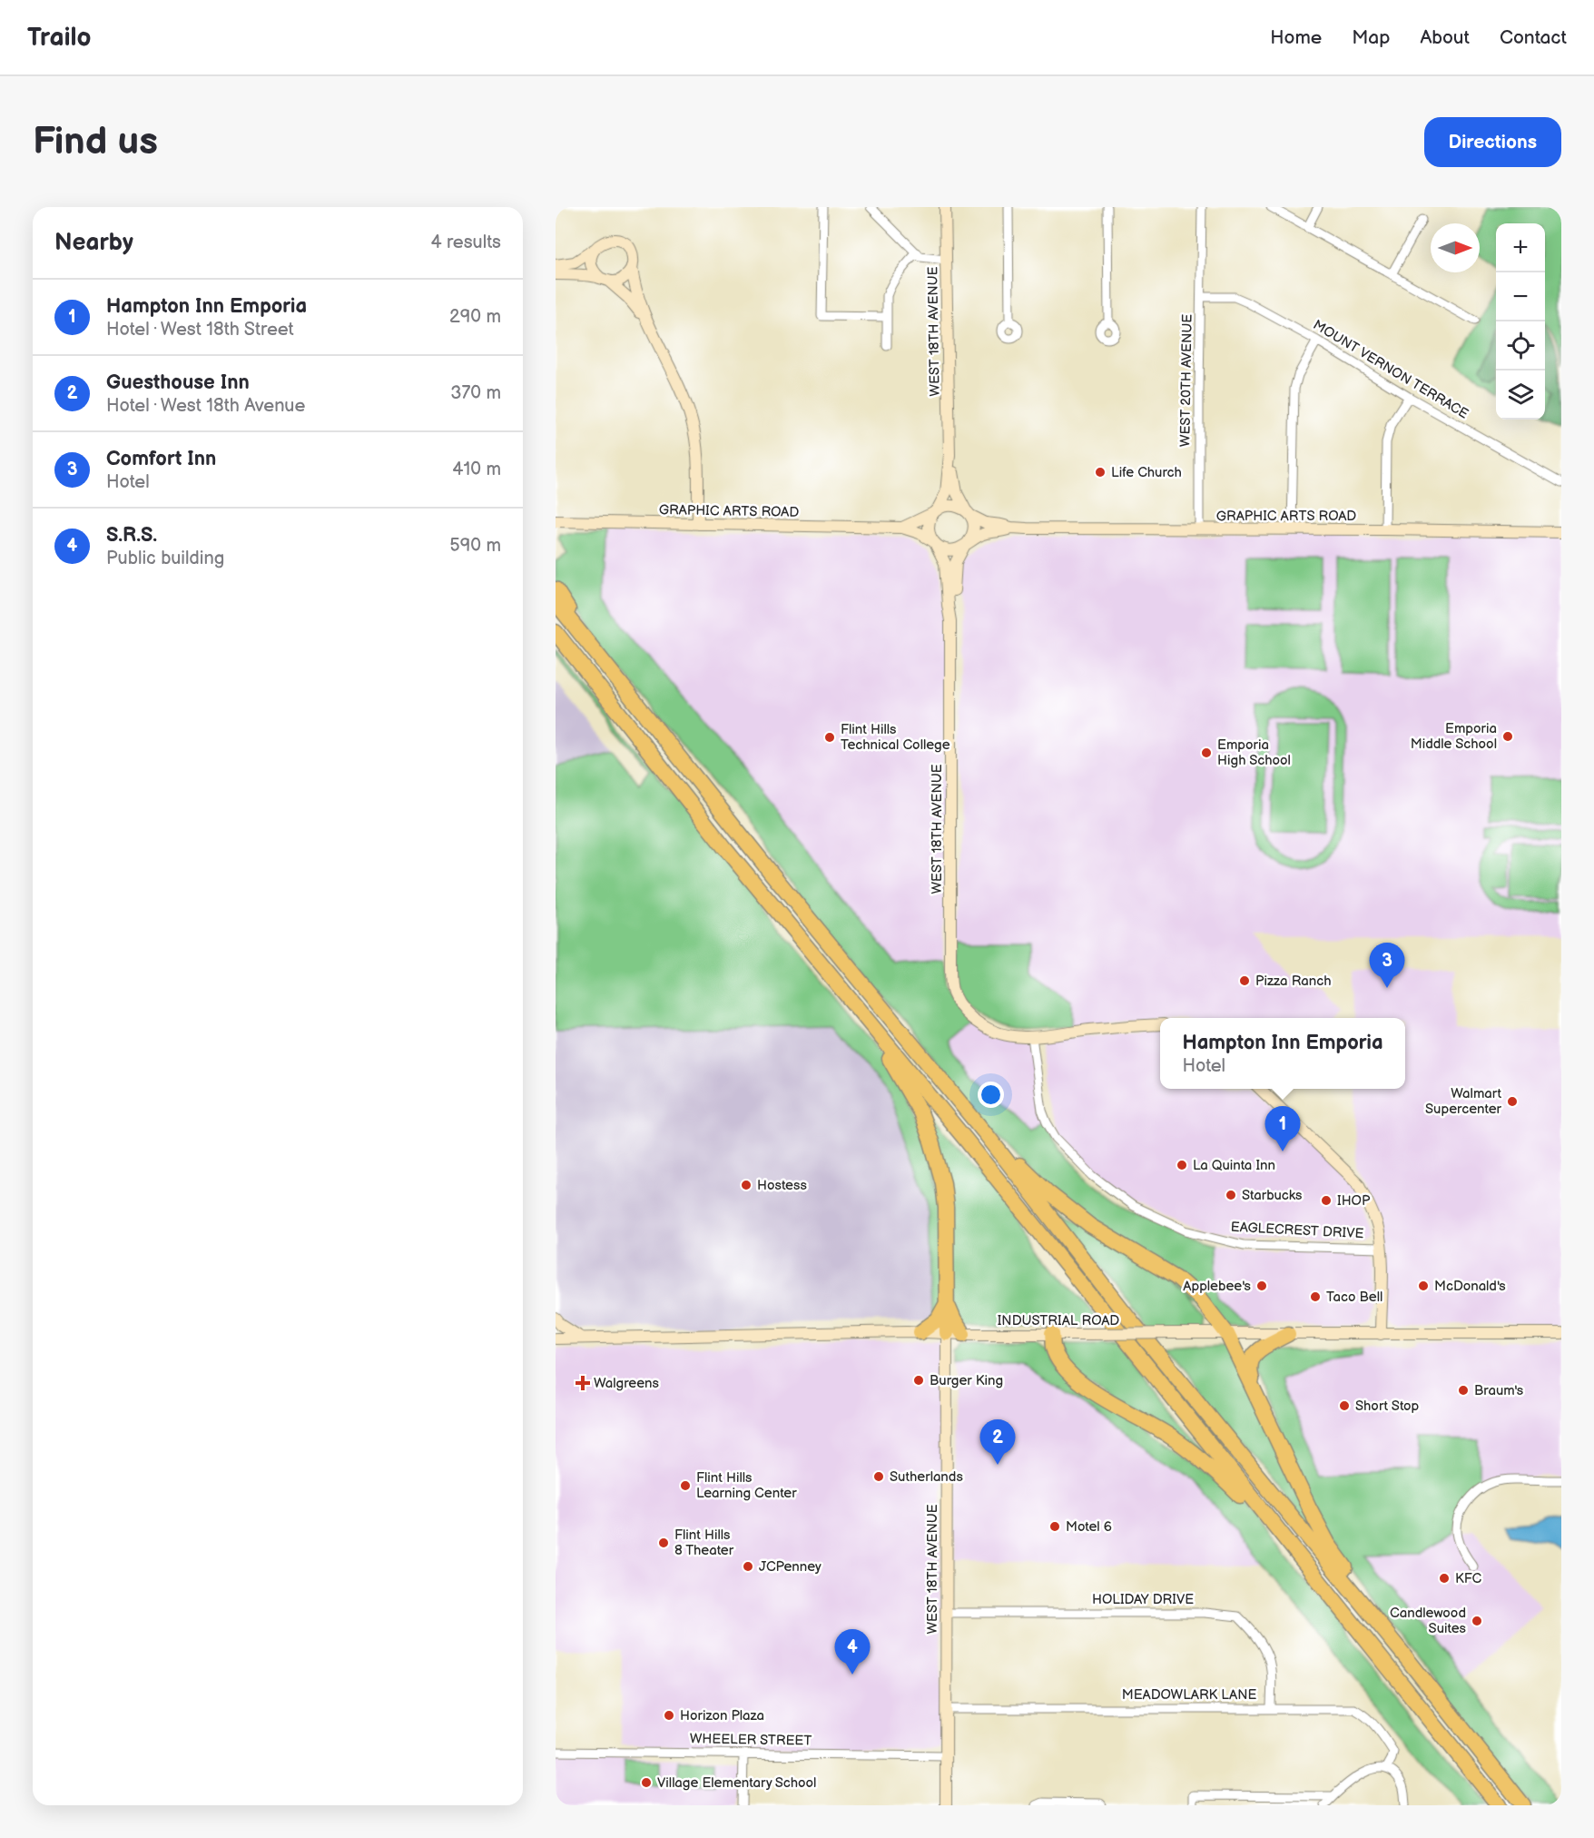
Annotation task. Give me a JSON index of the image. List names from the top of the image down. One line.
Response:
{"streets":{"street":["WEST 18TH AVENUE","MOUNT VERNON TERRACE","WEST 20TH AVENUE","GRAPHIC ARTS ROAD","EAGLECREST DRIVE","INDUSTRIAL ROAD","HOLIDAY DRIVE","MEADOWLARK LANE","WHEELER STREET"]},"crossings":[["WEST 18TH AVENUE","GRAPHIC ARTS ROAD"],["WEST 18TH AVENUE","EAGLECREST DRIVE"],["WEST 18TH AVENUE","INDUSTRIAL ROAD"],["WEST 18TH AVENUE","HOLIDAY DRIVE"],["WEST 18TH AVENUE","MEADOWLARK LANE"],["WEST 18TH AVENUE","WHEELER STREET"],["MOUNT VERNON TERRACE","WEST 20TH AVENUE"],["WEST 20TH AVENUE","GRAPHIC ARTS ROAD"],["HOLIDAY DRIVE","MEADOWLARK LANE"]],"places":{"other":["Life Church","Emporia Middle School","Flint Hills Technical College","Emporia High School","Pizza Ranch","Walmart Supercenter","La Quinta Inn","Hostess","Starbucks","IHOP","Applebee's","McDonald's","Taco Bell","Burger King","Braum's","Short Stop","Sutherlands","Flint Hills Learning Center","Motel 6","Flint Hills 8 Theater","JCPenney","KFC","Candlewood Suites","Horizon Plaza","Village Elementary School"],"health":["Walgreens"]},"north":"right","page":{"header":"Trailo","nav":["Home","Map","About","Contact"],"buttons":"Directions","title":"Find us","heading":["Nearby","4 results"],"map_buttons":["+","−"],"list":[{"mark":"1","name":"Hampton Inn Emporia","note":"Hotel · West 18th Street","value":"290 m"},{"mark":"2","name":"Guesthouse Inn","note":"Hotel · West 18th Avenue","value":"370 m"},{"mark":"3","name":"Comfort Inn","note":"Hotel","value":"410 m"},{"mark":"4","name":"S.R.S.","note":"Public building","value":"590 m"}],"pins":["3","1","2","4"],"popup":["Hampton Inn Emporia","Hotel"]}}
